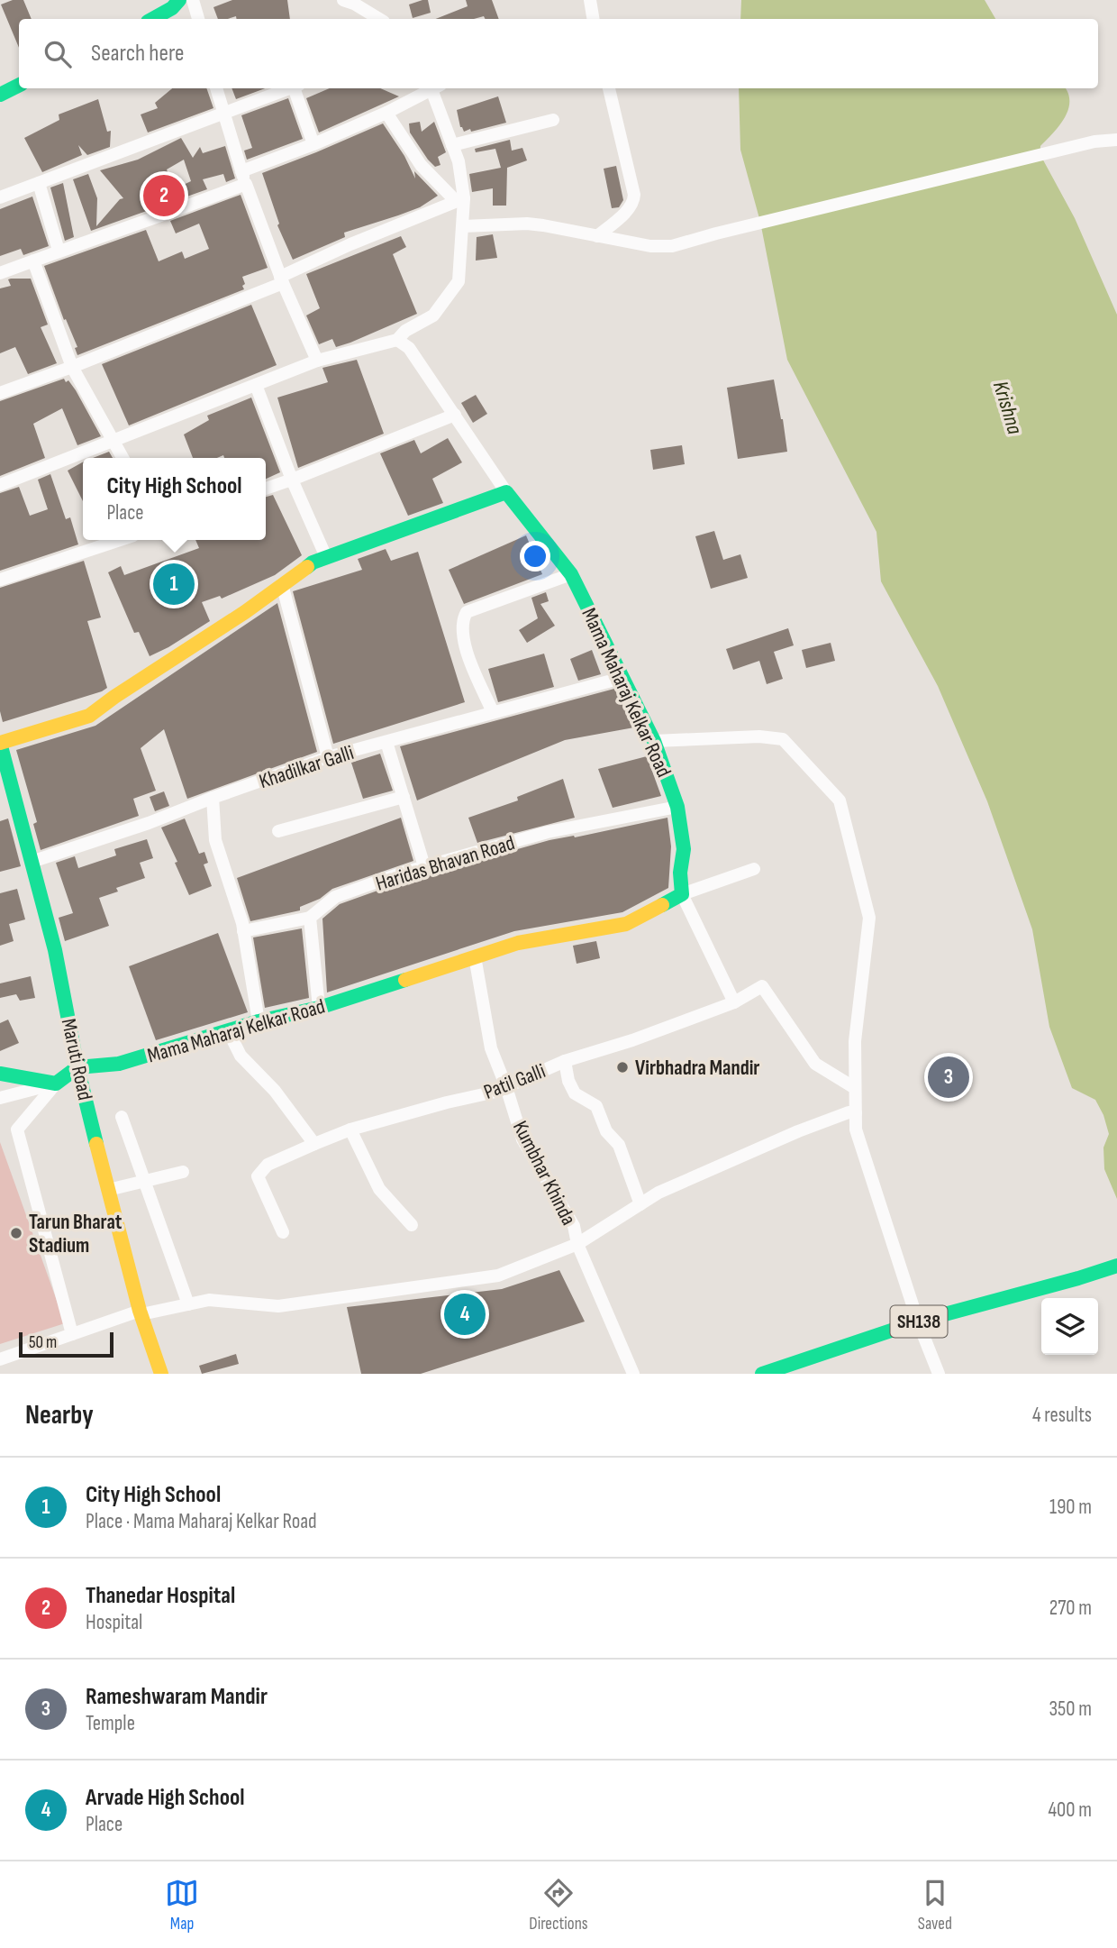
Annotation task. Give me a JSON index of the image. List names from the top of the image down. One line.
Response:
{"streets":{"main road":["Mama Maharaj Kelkar Road","Maruti Road","SH138"],"street":["Khadilkar Galli","Haridas Bhavan Road","Patil Galli","Kumbhar Khinda"]},"crossings":[["Mama Maharaj Kelkar Road","Khadilkar Galli"],["Mama Maharaj Kelkar Road","Haridas Bhavan Road"],["Mama Maharaj Kelkar Road","Maruti Road"],["Mama Maharaj Kelkar Road","Kumbhar Khinda"],["Khadilkar Galli","Maruti Road"],["Patil Galli","Kumbhar Khinda"]],"water":["Krishna"],"places":["Virbhadra Mandir","Tarun Bharat Stadium"],"scale_bar":"50 m","page":{"search":"Search here","pins":["2","1","3","4"],"popup":["City High School","Place"],"scale":"50 m","heading":["Nearby","4 results"],"list":[{"mark":"1","name":"City High School","note":"Place · Mama Maharaj Kelkar Road","value":"190 m"},{"mark":"2","name":"Thanedar Hospital","note":"Hospital","value":"270 m"},{"mark":"3","name":"Rameshwaram Mandir","note":"Temple","value":"350 m"},{"mark":"4","name":"Arvade High School","note":"Place","value":"400 m"}],"nav":["Map","Directions","Saved"]}}
